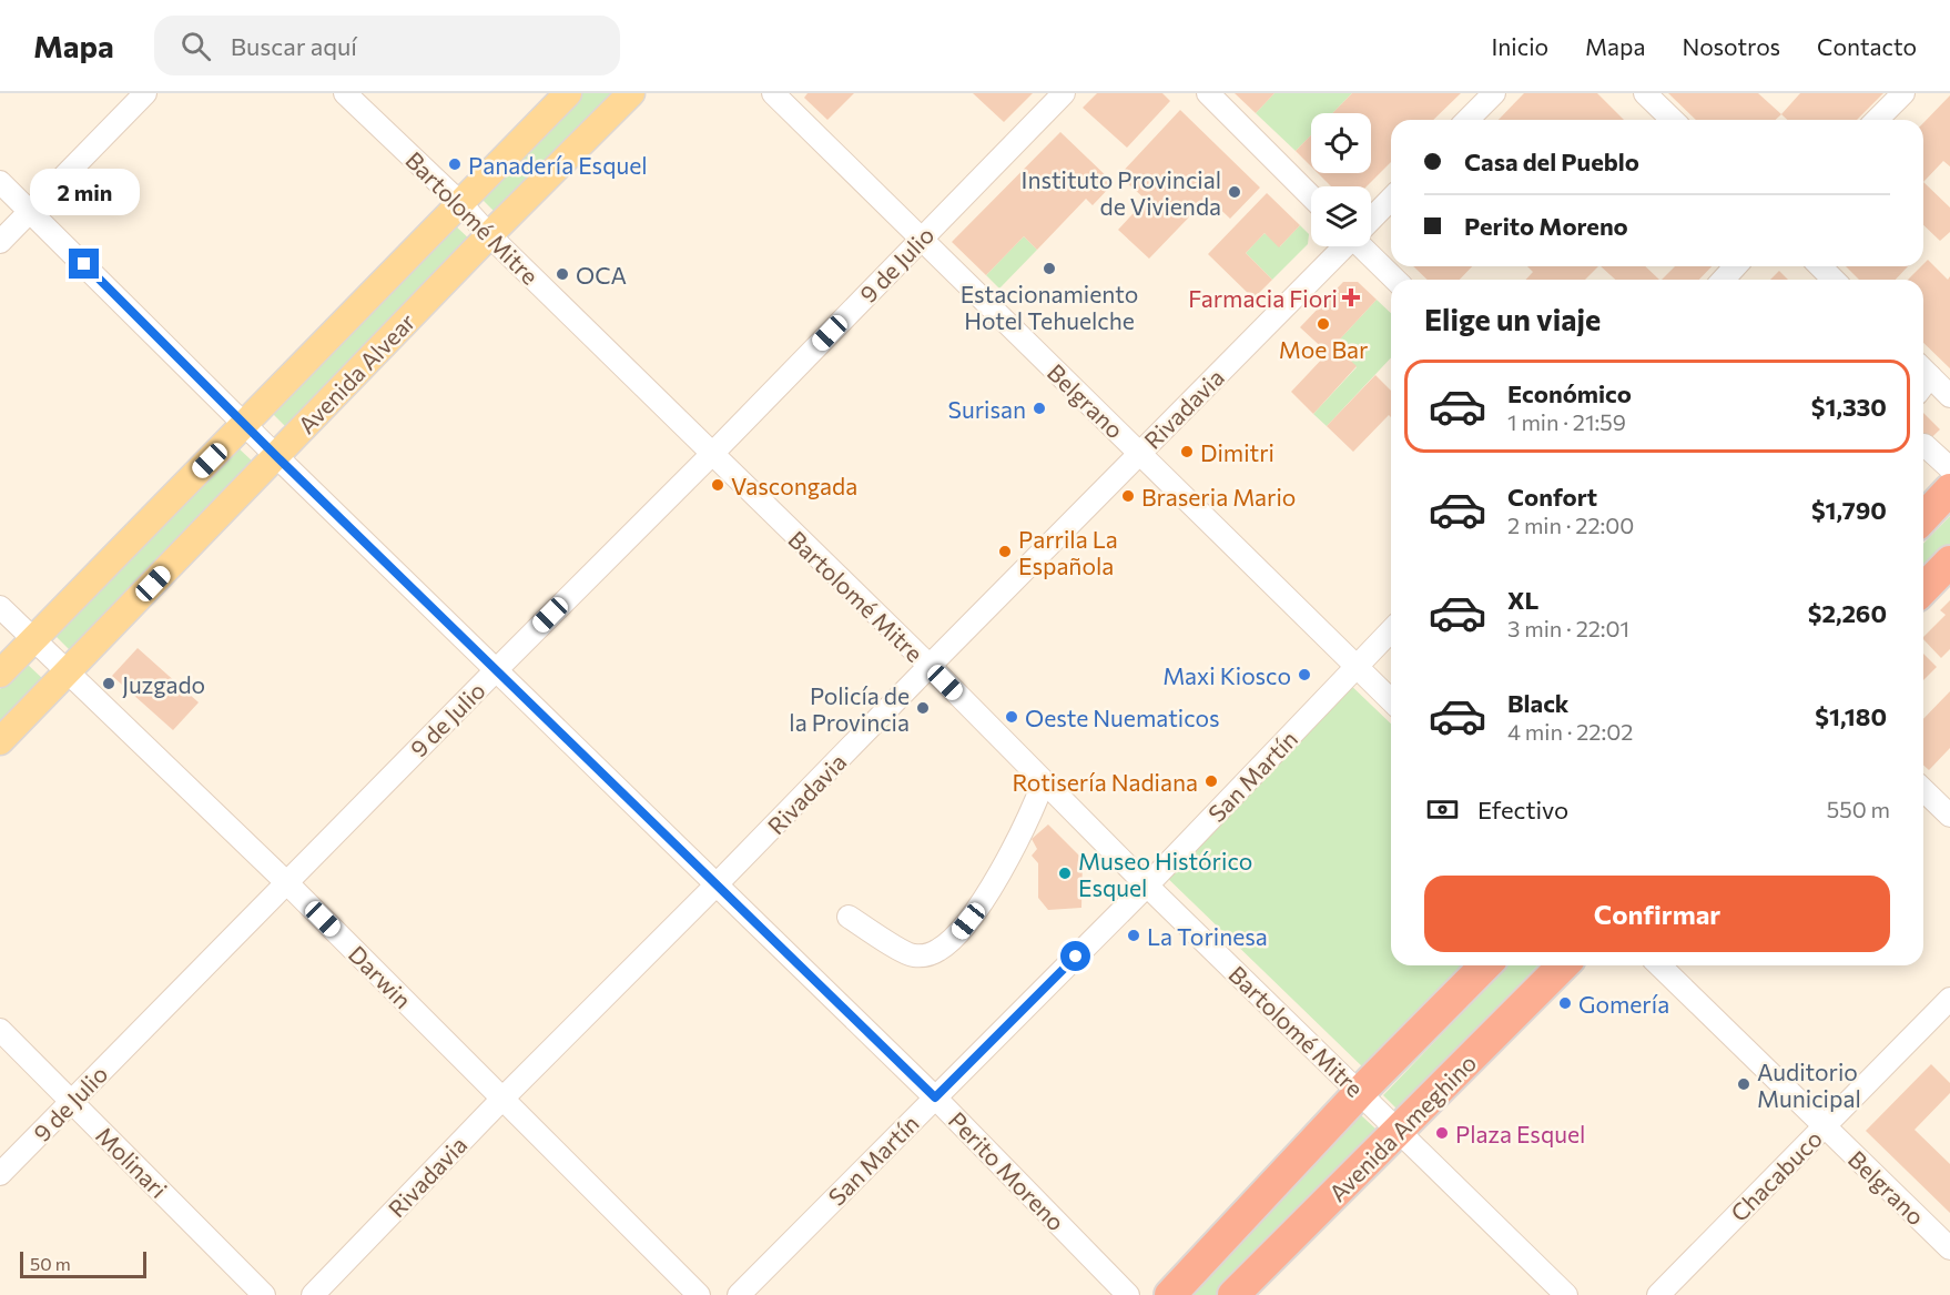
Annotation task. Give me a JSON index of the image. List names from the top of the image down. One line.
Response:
{"streets":{"highway":["Avenida Ameghino"],"main road":["Avenida Alvear"],"street":["Bartolomé Mitre","9 de Julio","Belgrano","Rivadavia","San Martín","Darwin","Molinari","Perito Moreno","Chacabuco"]},"crossings":[["Bartolomé Mitre","9 de Julio"],["Bartolomé Mitre","Avenida Alvear"],["Bartolomé Mitre","Rivadavia"],["Bartolomé Mitre","San Martín"],["Bartolomé Mitre","Avenida Ameghino"],["9 de Julio","Belgrano"],["9 de Julio","Darwin"],["9 de Julio","Molinari"],["9 de Julio","Perito Moreno"],["Avenida Alvear","Darwin"],["Avenida Alvear","Perito Moreno"],["Belgrano","Rivadavia"],["Belgrano","San Martín"],["Belgrano","Chacabuco"],["Rivadavia","Darwin"],["Rivadavia","Perito Moreno"],["San Martín","Perito Moreno"]],"places":{"other":["Panadería Esquel","Instituto Provincial de Vivienda","Estacionamiento Hotel Tehuelche","OCA","Moe Bar","Surisan","Dimitri","Vascongada","Braseria Mario","Parrila La Española","Maxi Kiosco","Juzgado","Policía de la Provincia","Oeste Nuematicos","Rotisería Nadiana","Museo Histórico Esquel","La Torinesa","Gomería","Auditorio Municipal","Plaza Esquel"],"health":["Farmacia Fiori"]},"scale_bar":"50 m","page":{"header":"Mapa","search":"Buscar aquí","nav":["Inicio","Mapa","Nosotros","Contacto"],"banner":["Casa del Pueblo","Perito Moreno"],"bubble":"2 min","heading":"Elige un viaje","list":[{"name":"Económico","note":"1 min · 21:59","value":"$1,330"},{"name":"Confort","note":"2 min · 22:00","value":"$1,790"},{"name":"XL","note":"3 min · 22:01","value":"$2,260"},{"name":"Black","note":"4 min · 22:02","value":"$1,180"}],"pay":["Efectivo","550 m"],"buttons":"Confirmar","scale":"50 m"}}
